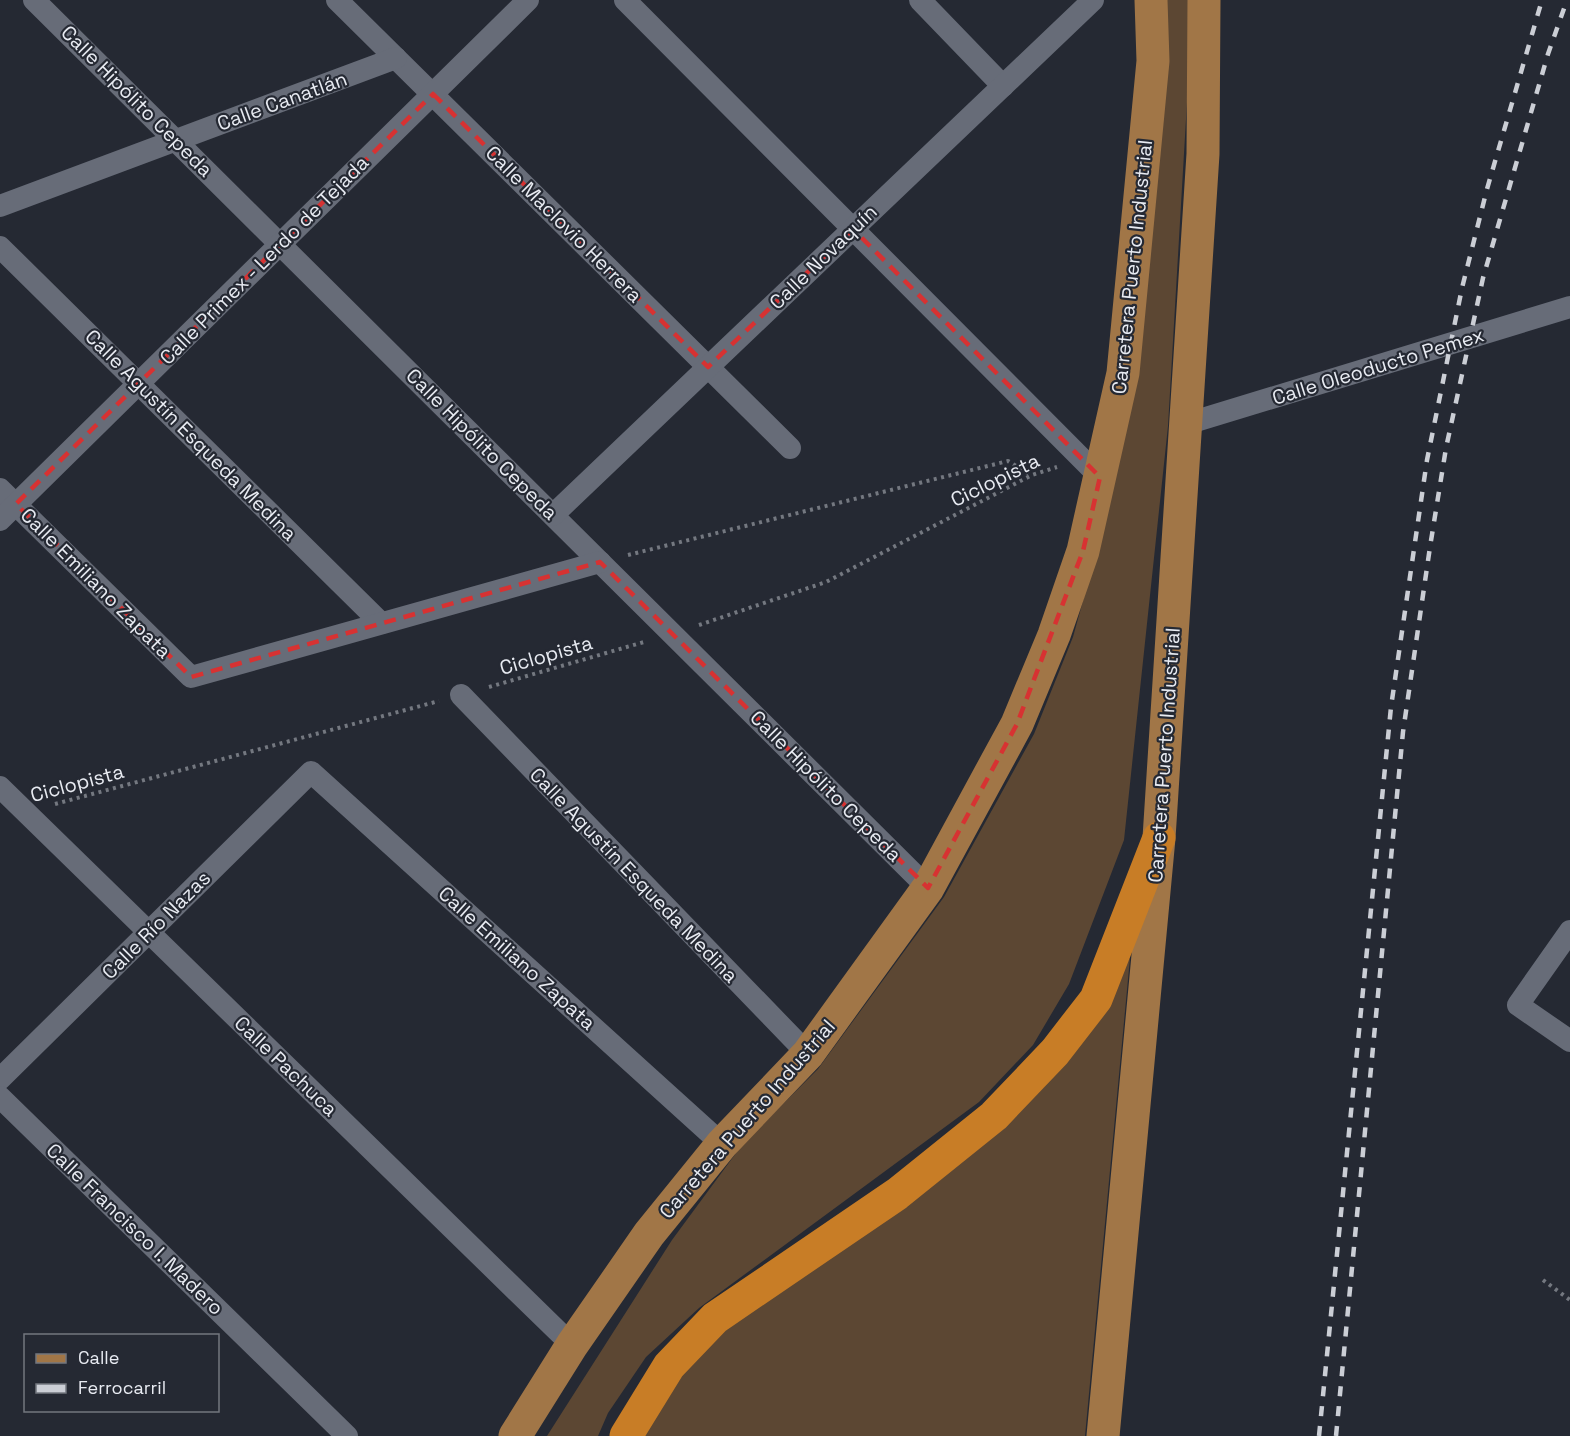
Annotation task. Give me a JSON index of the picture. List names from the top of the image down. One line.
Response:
{"streets":{"main road":["Carretera Puerto Industrial"],"street":["Calle Hipólito Cepeda","Calle Canatlán","Calle Maclovio Herrera","Calle Novaquín","Calle Primex - Lerdo de Tejada","Calle Oleoducto Pemex","Calle Agustín Esqueda Medina","Calle Emiliano Zapata","Calle Río Nazas","Calle Pachuca","Calle Francisco I. Madero"],"path":["Ciclopista"]},"crossings":[["Calle Hipólito Cepeda","Calle Canatlán"],["Calle Hipólito Cepeda","Calle Novaquín"],["Calle Hipólito Cepeda","Calle Primex - Lerdo de Tejada"],["Calle Hipólito Cepeda","Carretera Puerto Industrial"],["Calle Hipólito Cepeda","Ciclopista"],["Calle Canatlán","Calle Maclovio Herrera"],["Calle Maclovio Herrera","Calle Novaquín"],["Calle Maclovio Herrera","Calle Primex - Lerdo de Tejada"],["Calle Primex - Lerdo de Tejada","Calle Agustín Esqueda Medina"],["Calle Primex - Lerdo de Tejada","Calle Emiliano Zapata"],["Carretera Puerto Industrial","Calle Oleoducto Pemex"],["Carretera Puerto Industrial","Calle Agustín Esqueda Medina"],["Carretera Puerto Industrial","Ciclopista"],["Carretera Puerto Industrial","Calle Emiliano Zapata"],["Carretera Puerto Industrial","Calle Pachuca"],["Calle Agustín Esqueda Medina","Ciclopista"],["Calle Agustín Esqueda Medina","Calle Emiliano Zapata"],["Ciclopista","Calle Pachuca"],["Calle Emiliano Zapata","Calle Río Nazas"],["Calle Río Nazas","Calle Pachuca"]],"legend":["Calle","Ferrocarril"]}
